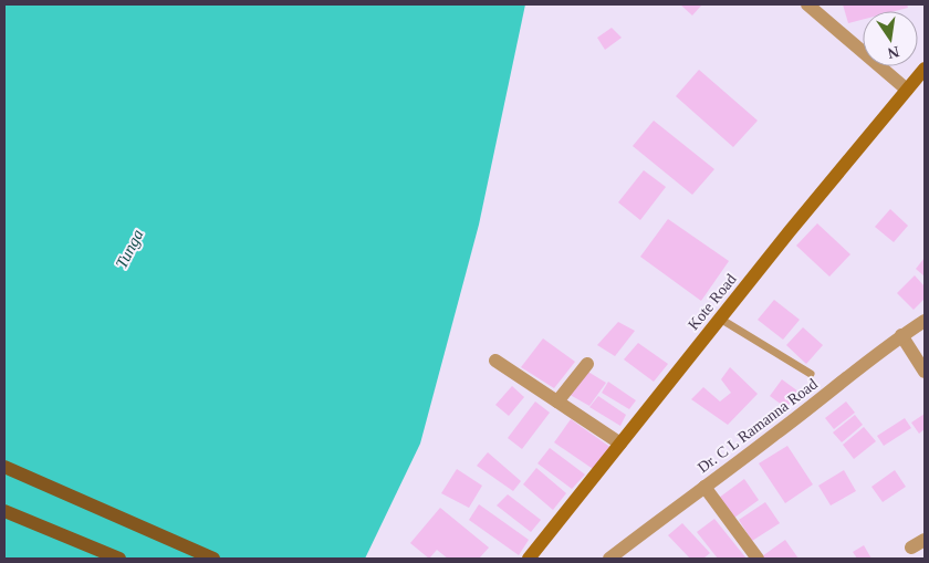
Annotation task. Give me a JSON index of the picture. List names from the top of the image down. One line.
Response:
{"streets":{"street":["Kote Road","Dr. C L Ramanna Road"]},"water":["Tunga"],"north":"bottom"}
